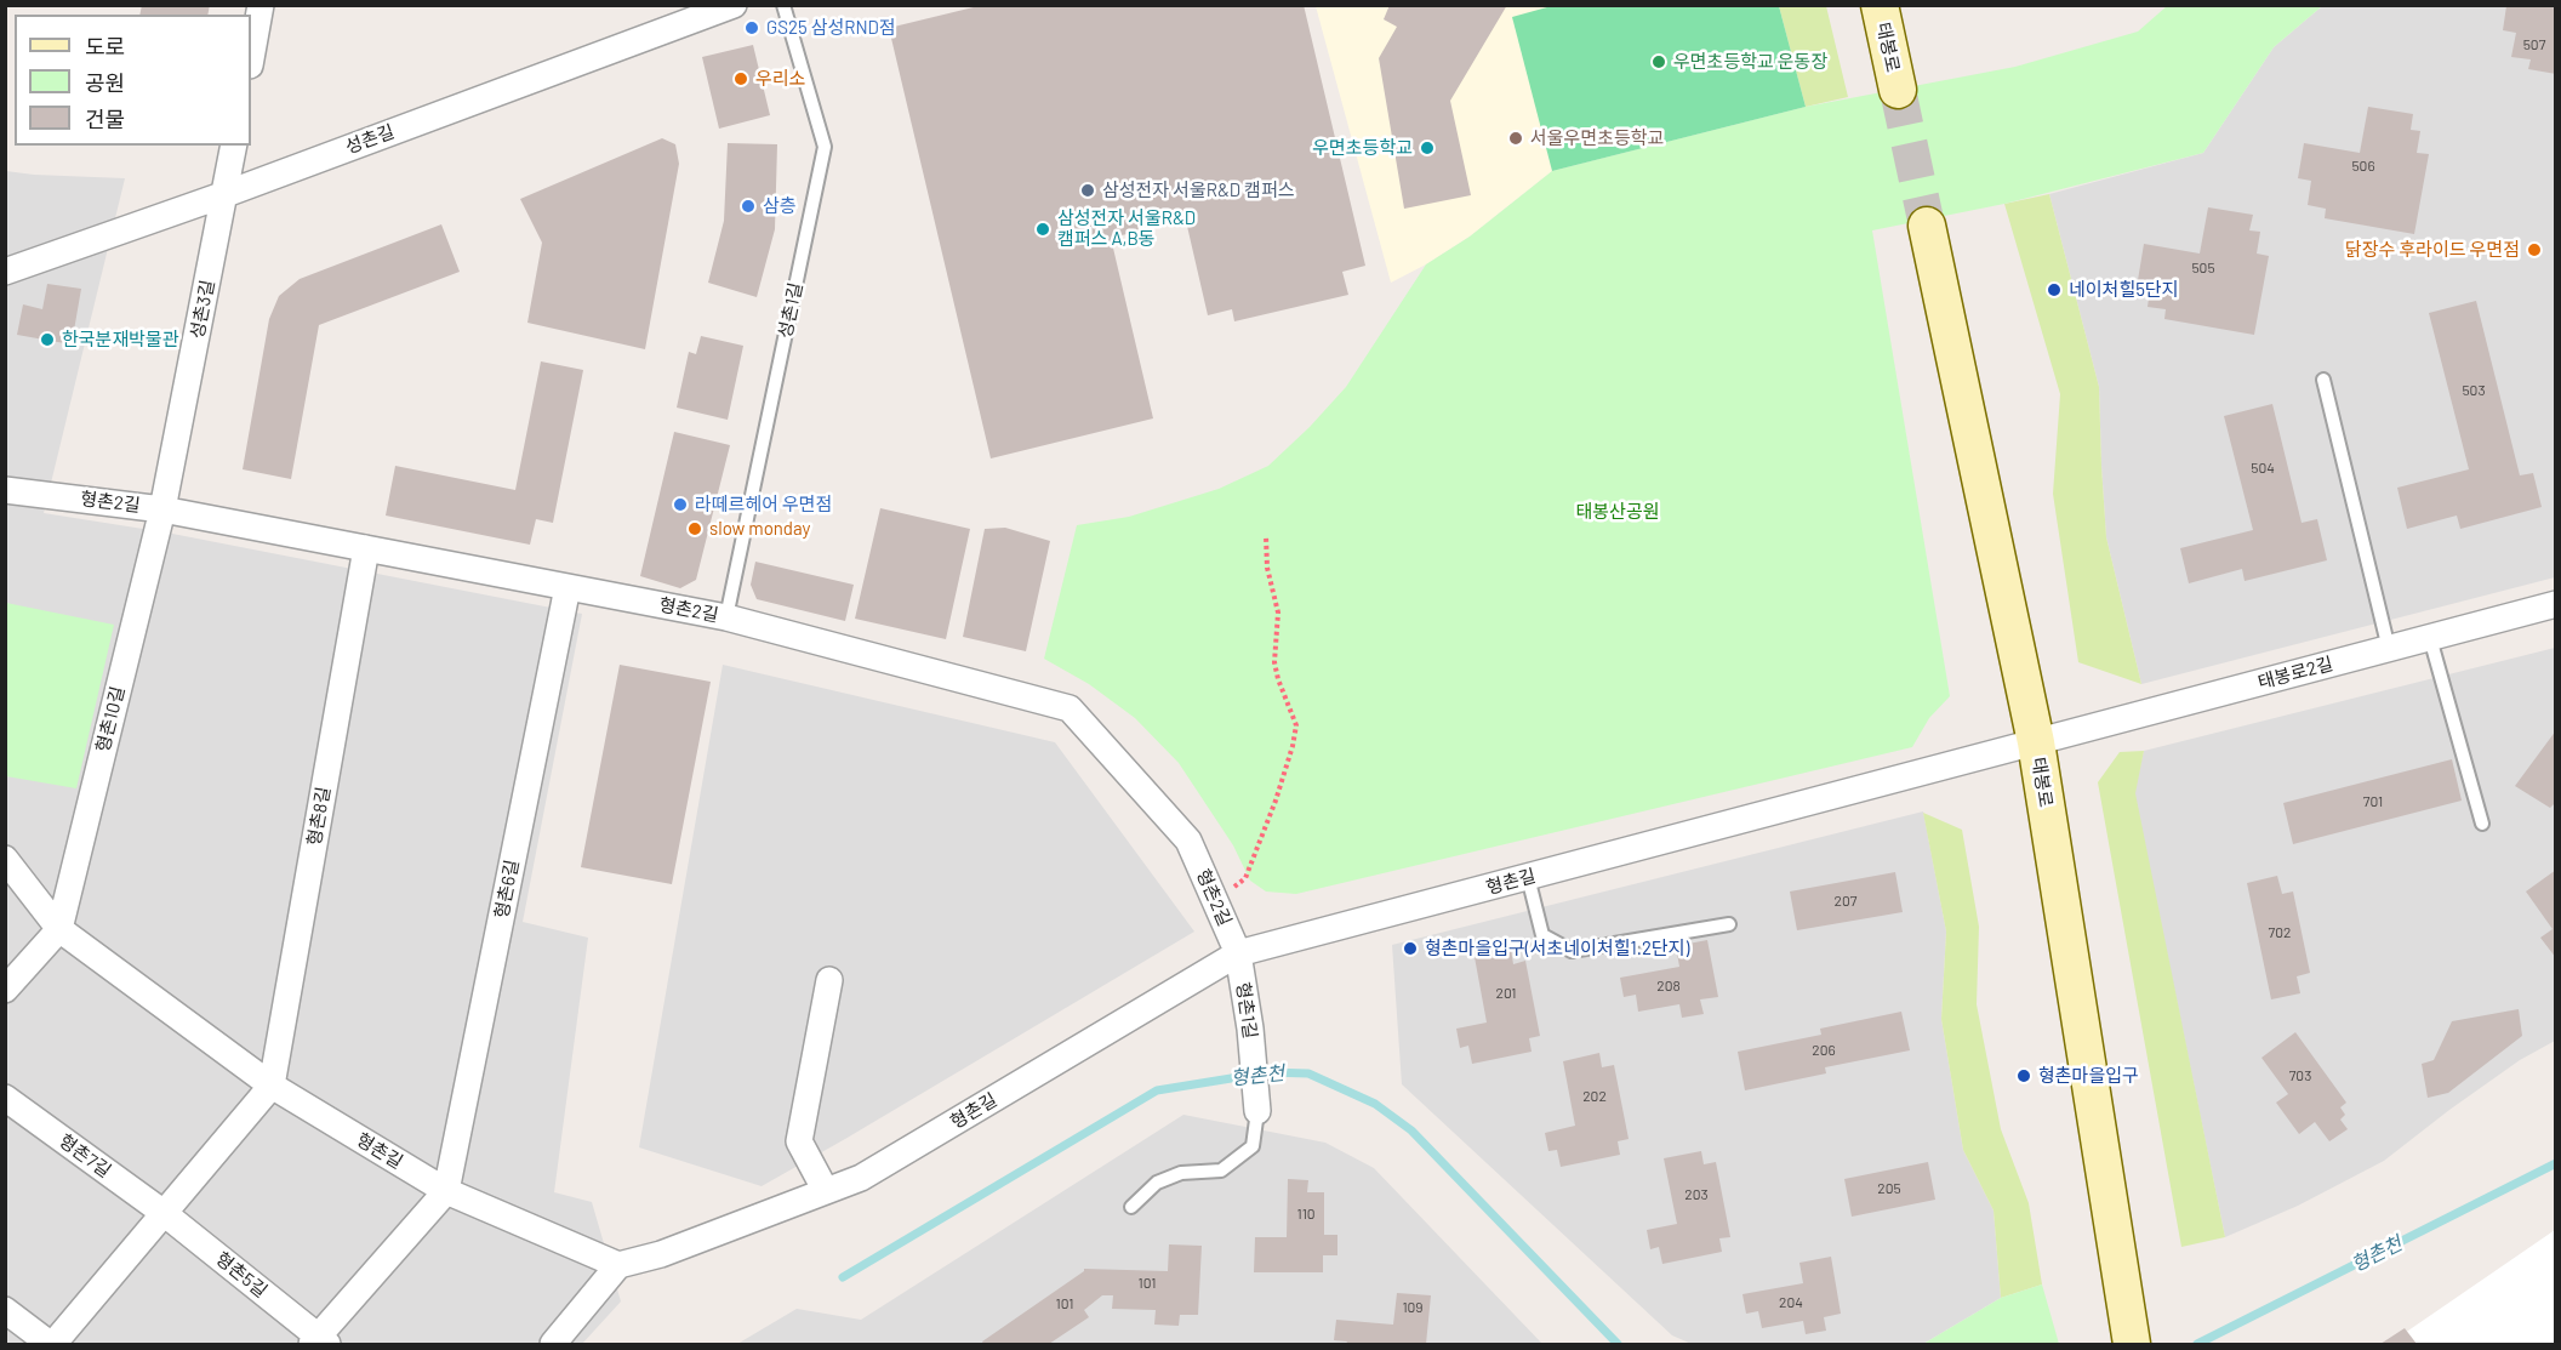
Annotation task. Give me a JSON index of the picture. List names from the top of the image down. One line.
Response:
{"streets":{"street":["태봉로","성촌길","성촌3길","형촌2길","태봉로2길","형촌10길","형촌8길","형촌길","형촌6길","형촌1길","형촌7길","형촌5길"],"lane":["성촌1길"]},"crossings":[["태봉로","태봉로2길"],["태봉로","형촌길"],["성촌길","성촌3길"],["성촌3길","형촌2길"],["성촌3길","형촌10길"],["성촌1길","형촌2길"],["형촌2길","형촌10길"],["형촌2길","형촌8길"],["형촌2길","형촌길"],["형촌2길","형촌6길"],["형촌2길","형촌1길"],["태봉로2길","형촌길"],["형촌10길","형촌길"],["형촌8길","형촌길"],["형촌길","형촌6길"],["형촌길","형촌1길"],["형촌길","형촌5길"],["형촌6길","형촌5길"],["형촌7길","형촌5길"]],"water":["형촌천"],"parks":["태봉산공원"],"places":["GS25 삼성RND점","우면초등학교 운동장","우리소","서울우면초등학교","우면초등학교","삼성전자 서울R&D 캠퍼스","삼층","삼성전자 서울R&D 캠퍼스 A,B동","닭장수 후라이드 우면점","네이처힐5단지","한국분재박물관","라떼르헤어 우면점","slow monday","형촌마을입구(서초네이처힐1.2단지)","형촌마을입구"],"house_numbers":["507","506","505","503","504","701","207","702","208","201","206","703","202","205","203","110","101","204","101","109"],"legend":["도로","공원","건물"]}
